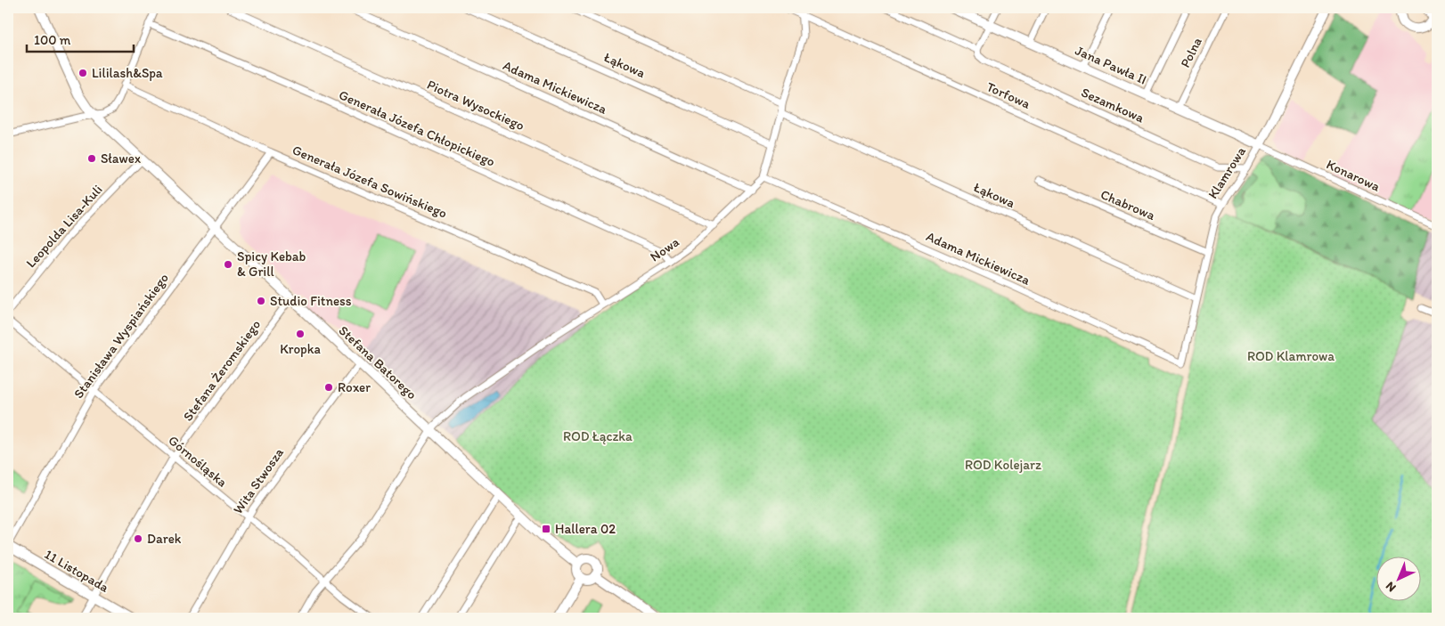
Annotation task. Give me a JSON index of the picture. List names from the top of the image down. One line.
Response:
{"streets":{"street":["Polna","Łąkowa","Jana Pawła II","Adama Mickiewicza","Torfowa","Piotra Wysockiego","Sezamkowa","Generała Józefa Chłopickiego","Klamrowa","Konarowa","Generała Józefa Sowińskiego","Chabrowa","Leopolda Lisa-Kuli","Nowa","Stanisława Wyspiańskiego","Stefana Batorego","Stefana Żeromskiego","Górnośląska","Wita Stwosza","11 Listopada"]},"crossings":[["Polna","Jana Pawła II"],["Łąkowa","Klamrowa"],["Łąkowa","Nowa"],["Jana Pawła II","Klamrowa"],["Jana Pawła II","Konarowa"],["Adama Mickiewicza","Klamrowa"],["Adama Mickiewicza","Nowa"],["Torfowa","Klamrowa"],["Torfowa","Nowa"],["Piotra Wysockiego","Nowa"],["Sezamkowa","Klamrowa"],["Generała Józefa Chłopickiego","Nowa"],["Klamrowa","Konarowa"],["Klamrowa","Chabrowa"],["Generała Józefa Sowińskiego","Nowa"],["Generała Józefa Sowińskiego","Stanisława Wyspiańskiego"],["Leopolda Lisa-Kuli","Stefana Batorego"],["Nowa","Stefana Batorego"],["Nowa","Górnośląska"],["Stanisława Wyspiańskiego","Stefana Batorego"],["Stanisława Wyspiańskiego","Górnośląska"],["Stanisława Wyspiańskiego","11 Listopada"],["Stefana Batorego","Stefana Żeromskiego"],["Stefana Batorego","Wita Stwosza"],["Stefana Żeromskiego","Górnośląska"],["Stefana Żeromskiego","11 Listopada"],["Górnośląska","Wita Stwosza"]],"parks":["ROD Klamrowa","ROD Łączka","ROD Kolejarz"],"places":{"other":["Lililash&Spa","Sławex","Spicy Kebab & Grill","Studio Fitness","Kropka","Roxer","Darek"],"transit":["Hallera 02"]},"scale_bar":"100 m","north":"bottom left"}
